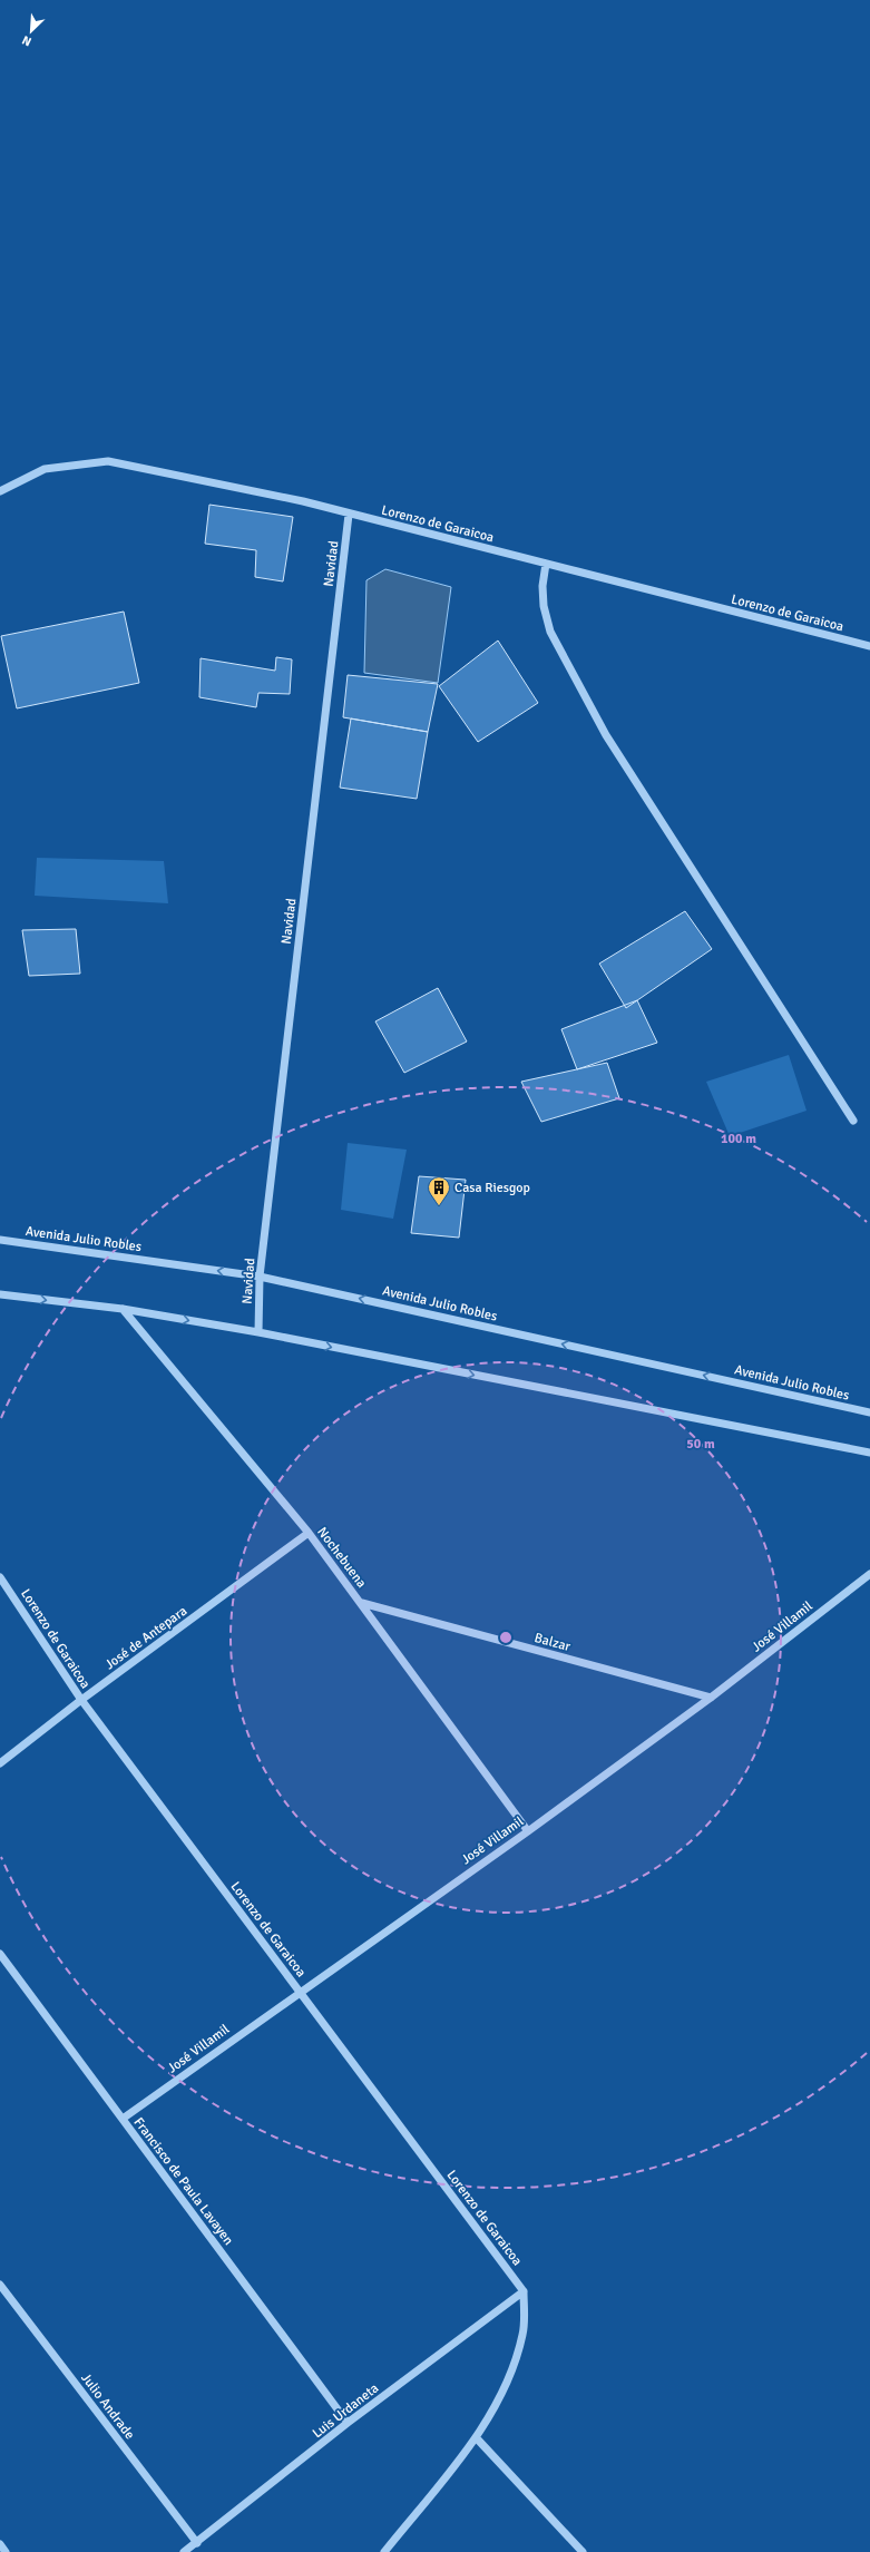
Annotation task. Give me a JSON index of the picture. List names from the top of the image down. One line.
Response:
{"streets":{"street":["Lorenzo de Garaicoa","Navidad","Avenida Julio Robles","Nochebuena","José Villamil","José de Antepara","Balzar","Francisco de Paula Lavayen","Julio Andrade","Luis Urdaneta"]},"crossings":[["Lorenzo de Garaicoa","Navidad"],["Lorenzo de Garaicoa","José Villamil"],["Lorenzo de Garaicoa","José de Antepara"],["Lorenzo de Garaicoa","Luis Urdaneta"],["Navidad","Avenida Julio Robles"],["Nochebuena","José Villamil"],["Nochebuena","José de Antepara"],["Nochebuena","Balzar"],["José Villamil","Balzar"],["José Villamil","Francisco de Paula Lavayen"],["Francisco de Paula Lavayen","Luis Urdaneta"],["Julio Andrade","Luis Urdaneta"]],"places":{"building":["Casa Riesgop"]},"north":"bottom left","rings":["100 m","50 m"]}
